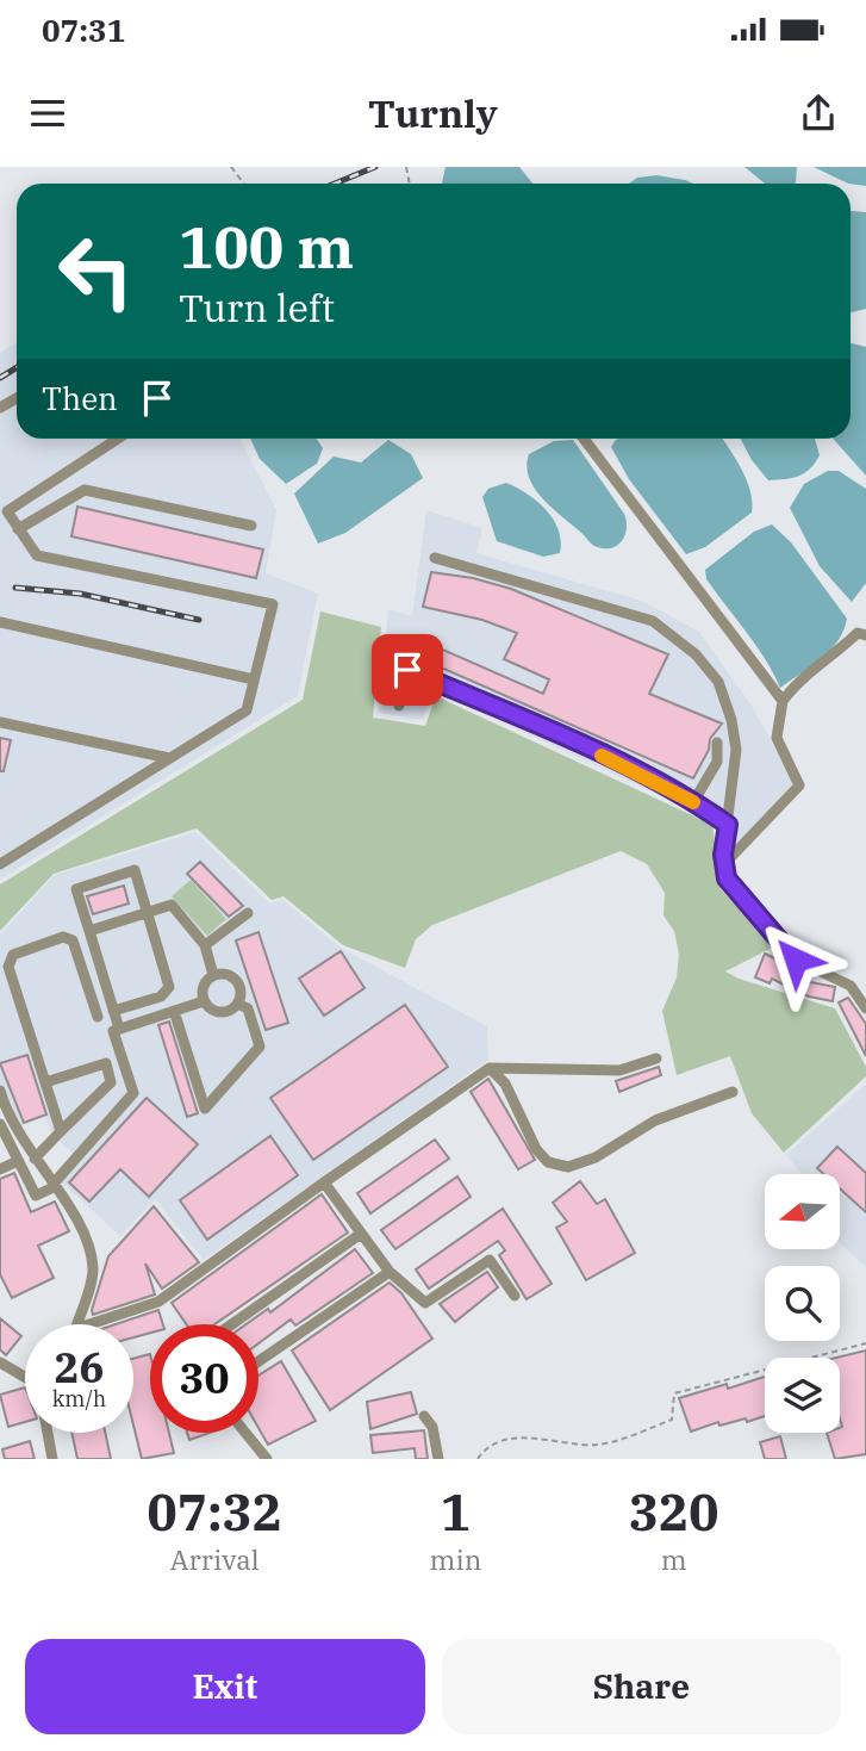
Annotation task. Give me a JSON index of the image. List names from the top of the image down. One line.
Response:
{"north":"left","page":{"status":"07:31","header":"Turnly","turn":["100 m","Turn left"],"then":"Then","speed":"26 km/h","limit":"30","eta":["07:32","Arrival","1","min","320","m"],"buttons":["Exit","Share"]}}
